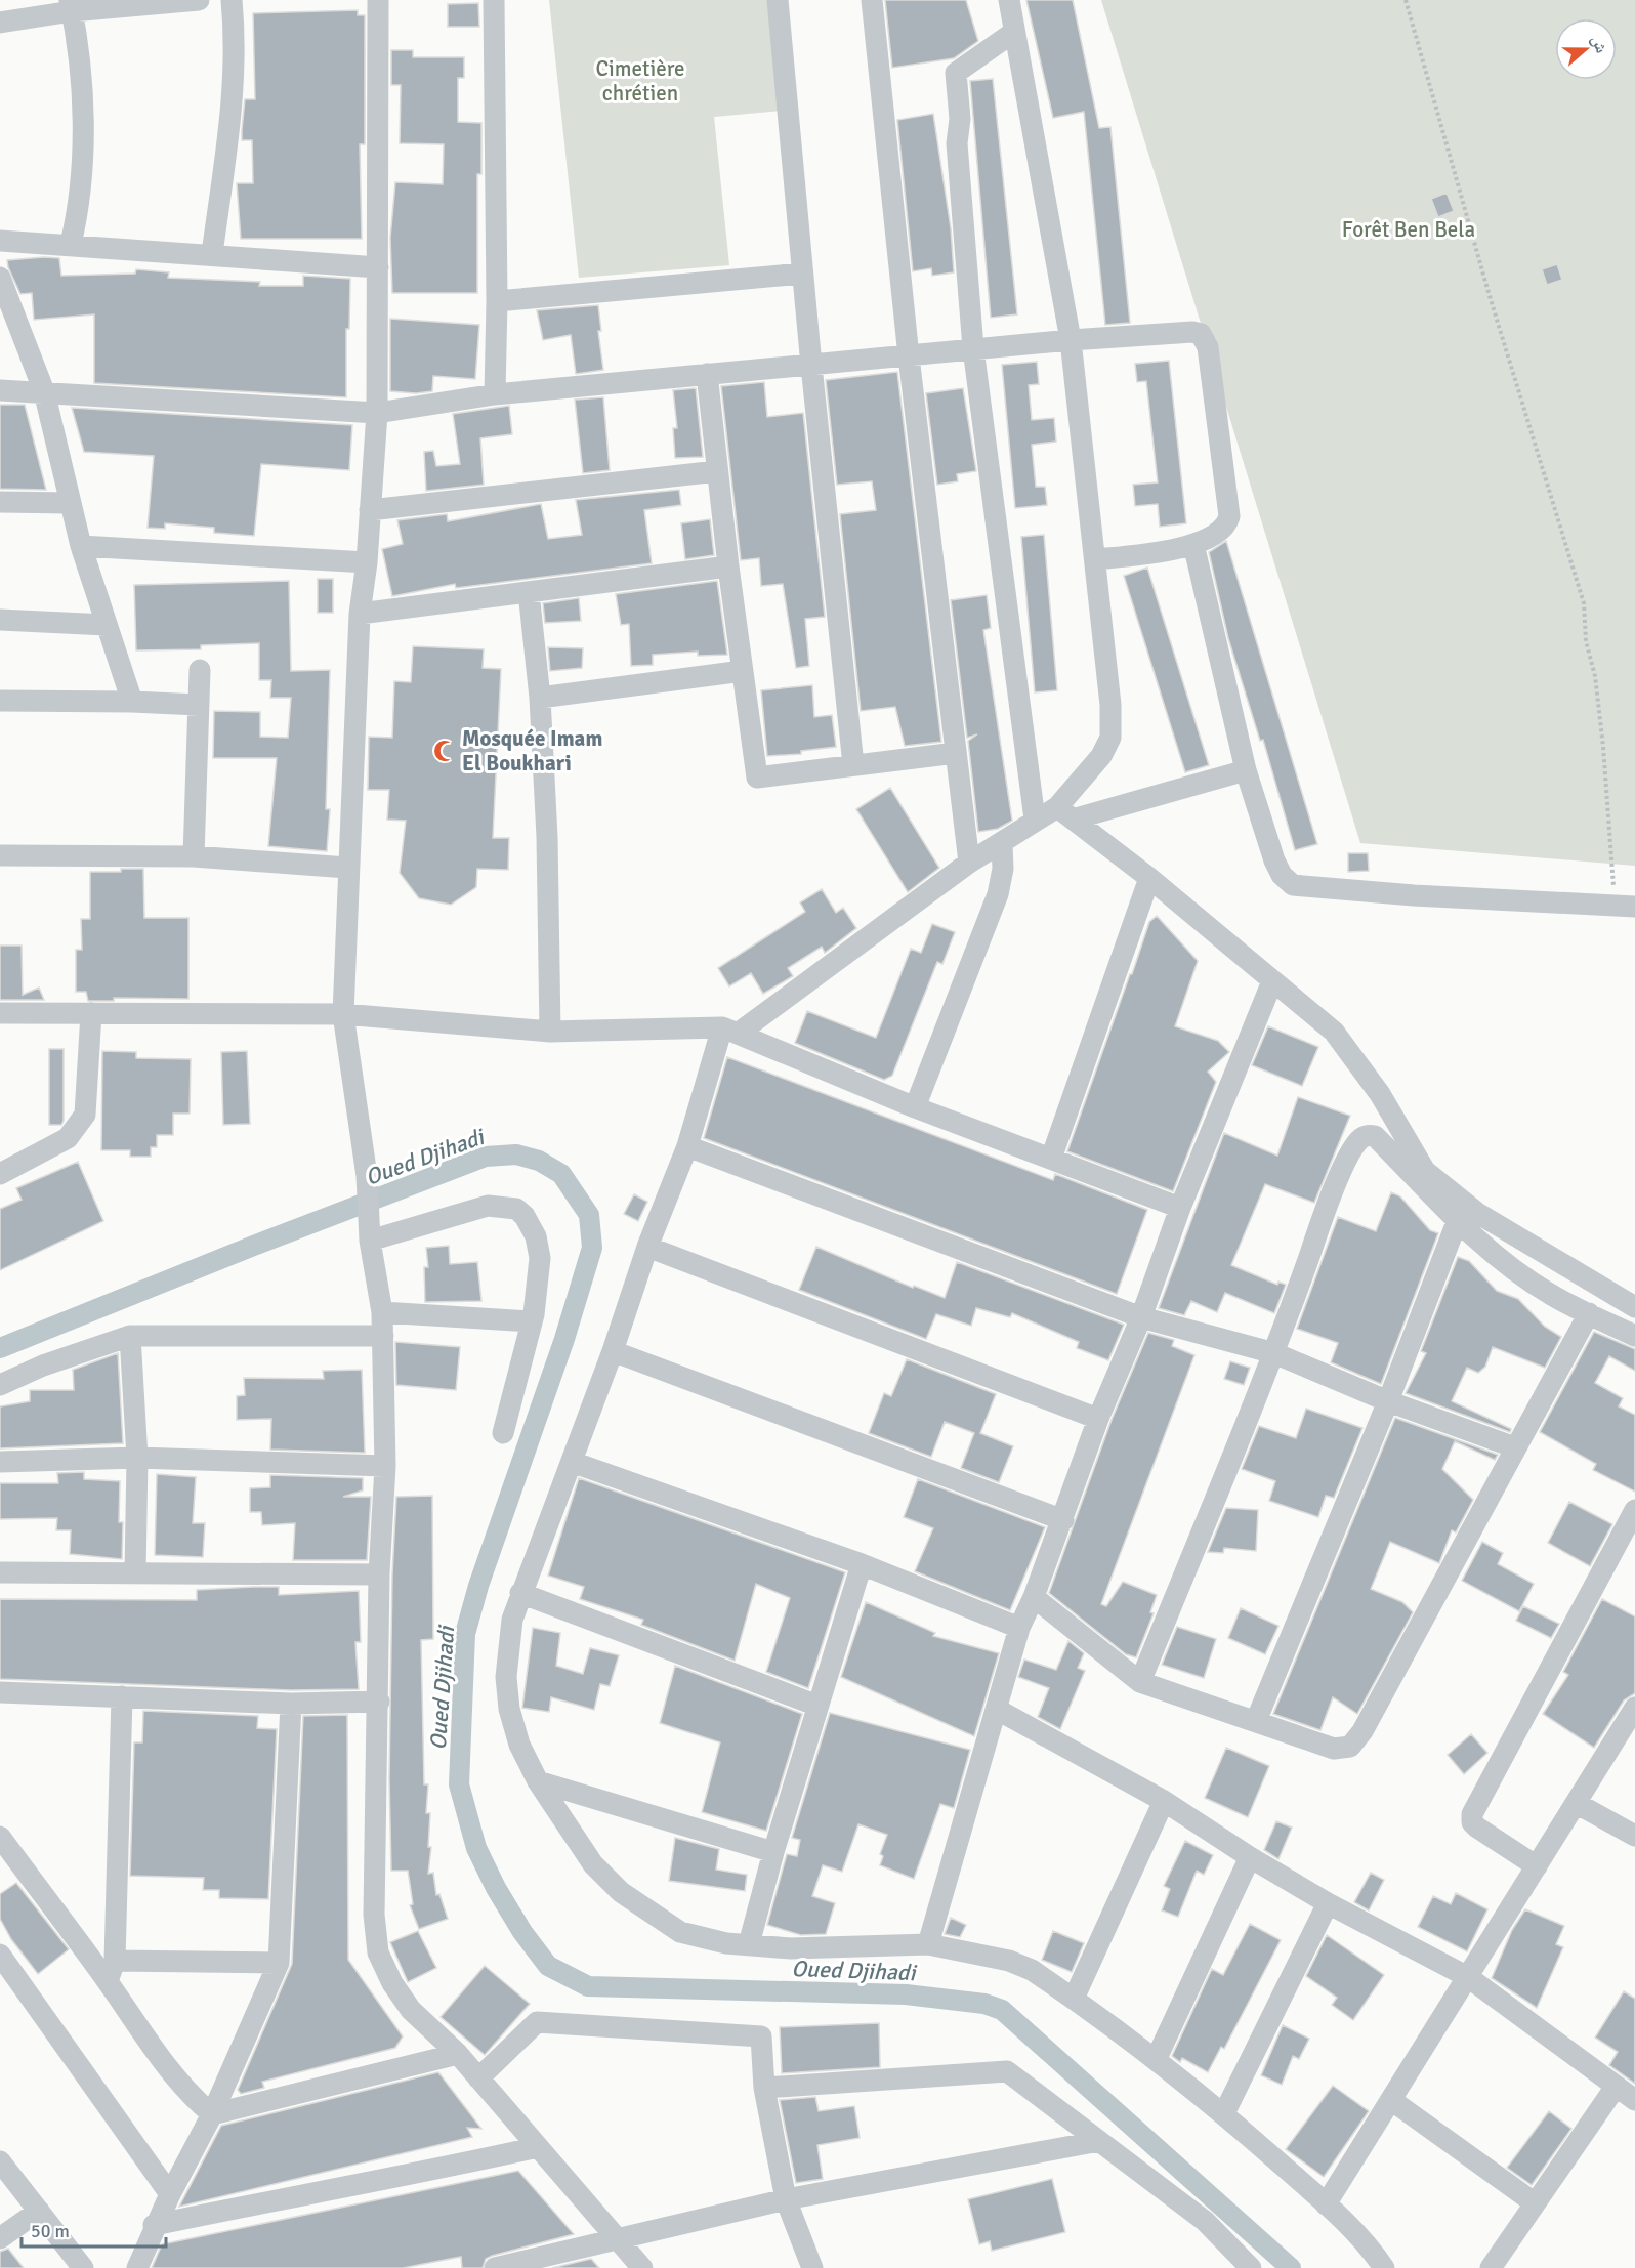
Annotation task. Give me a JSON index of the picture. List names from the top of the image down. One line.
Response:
{"water":["Oued Djihadi"],"parks":["Cimetière chrétien","Forêt Ben Bela"],"places":{"mosque":["Mosquée Imam El Boukhari"]},"scale_bar":"50 m","north":"right"}
